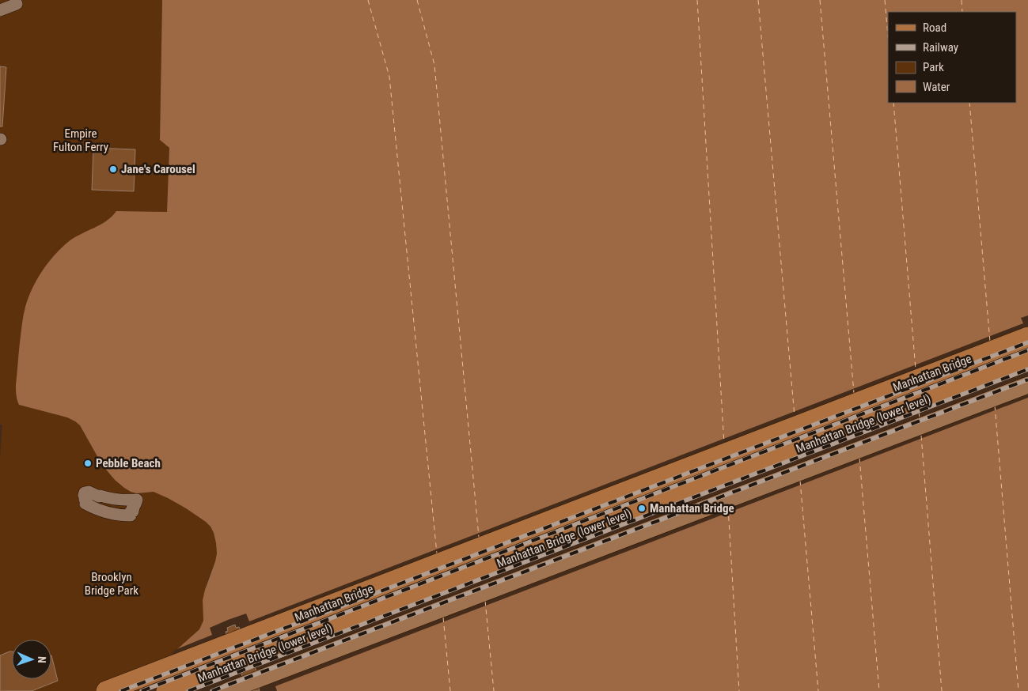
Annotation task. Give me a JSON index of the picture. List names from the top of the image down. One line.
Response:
{"streets":{"main road":["Manhattan Bridge","Manhattan Bridge (lower level)"]},"parks":["Empire Fulton Ferry","Brooklyn Bridge Park"],"places":["Jane's Carousel","Pebble Beach","Manhattan Bridge"],"legend":["Road","Railway","Park","Water"],"north":"right"}
